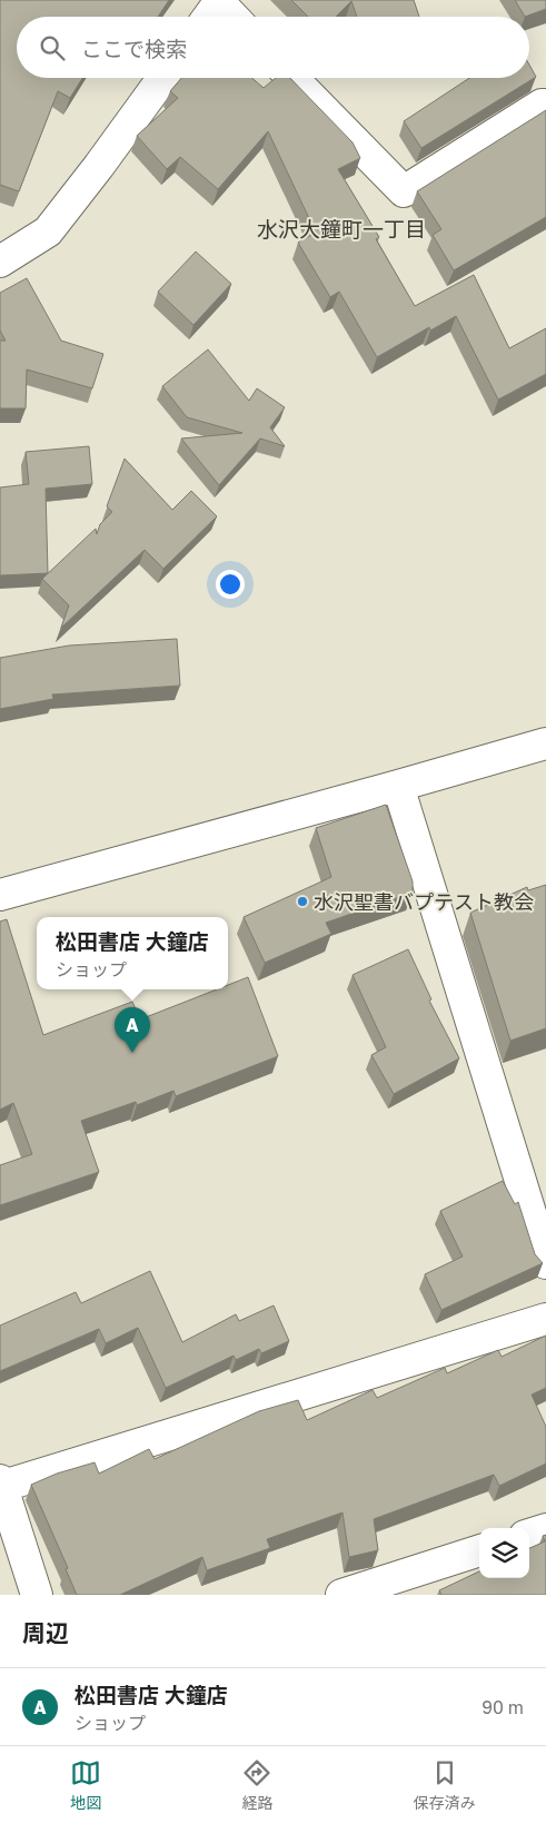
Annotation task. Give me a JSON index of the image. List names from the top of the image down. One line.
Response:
{"districts":["水沢大鐘町一丁目"],"places":["水沢聖書バプテスト教会"],"page":{"search":"ここで検索","popup":["松田書店 大鐘店","ショップ"],"pins":"A","heading":"周辺","list":[{"mark":"A","name":"松田書店 大鐘店","note":"ショップ","value":"90 m"}],"nav":["地図","経路","保存済み"]}}
